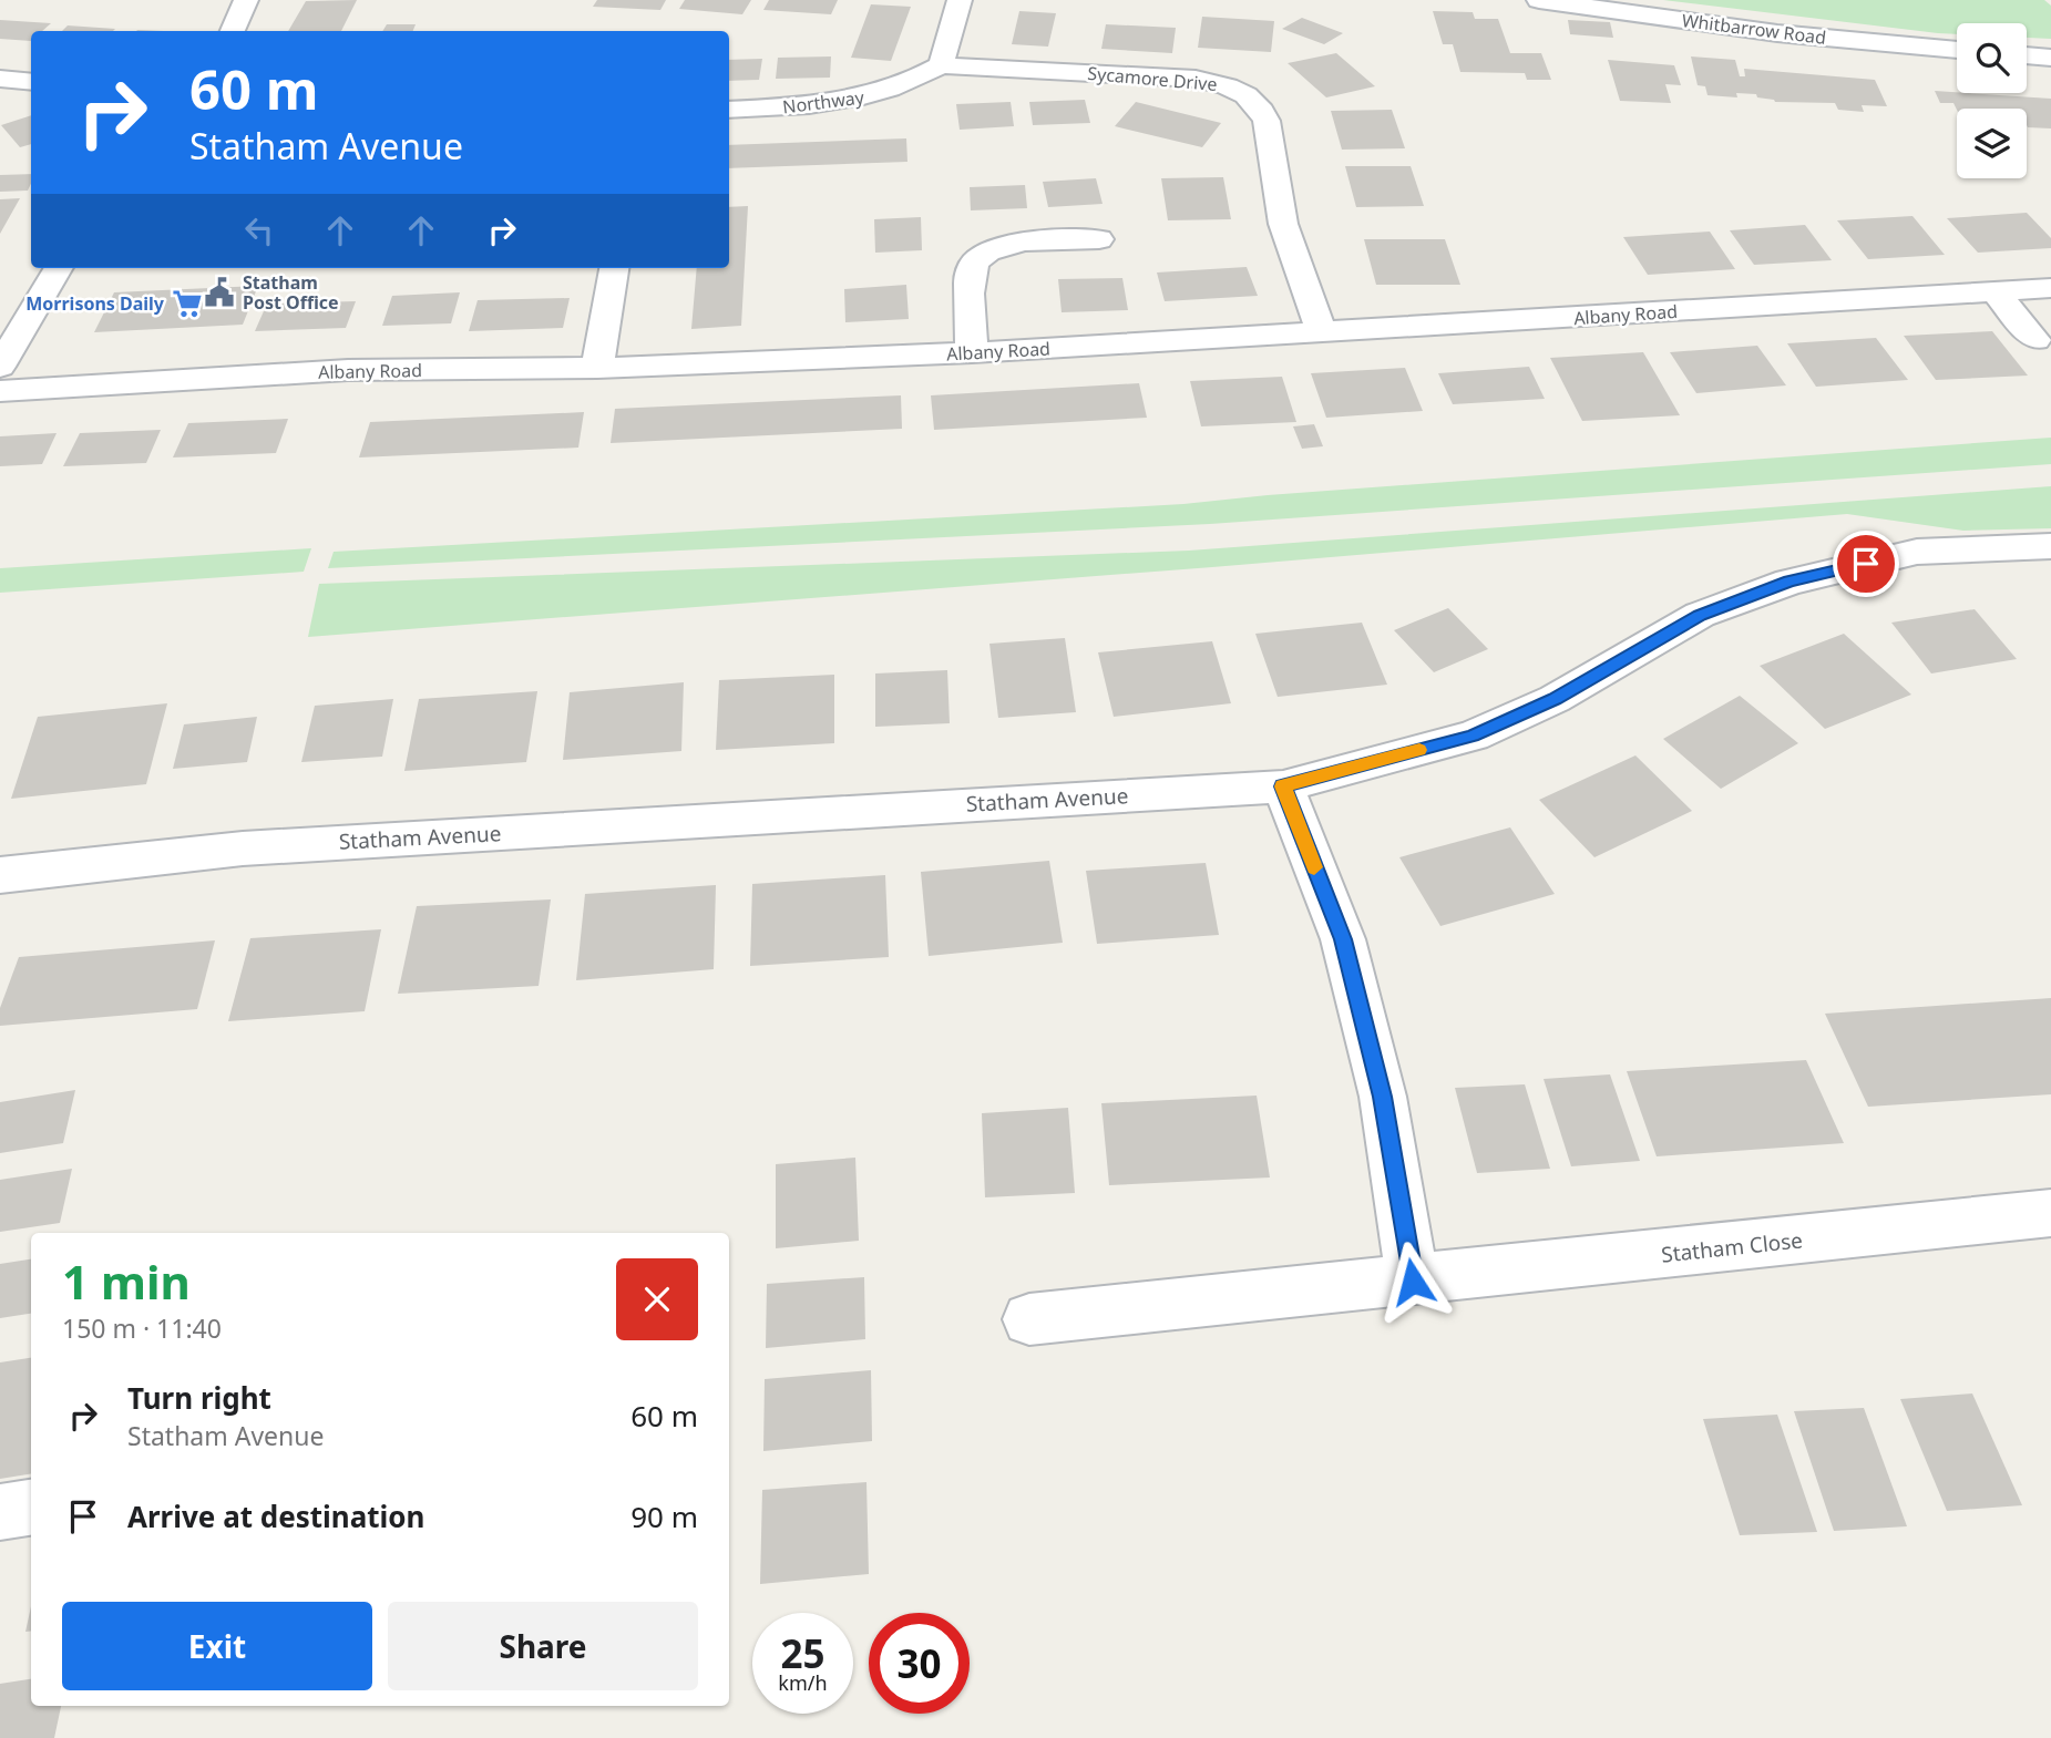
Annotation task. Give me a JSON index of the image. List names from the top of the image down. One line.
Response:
{"streets":{"street":["Whitbarrow Road","Sycamore Drive","Northway","Albany Road","Statham Avenue","Statham Close"]},"crossings":[["Sycamore Drive","Northway"],["Sycamore Drive","Albany Road"]],"places":{"public building":["Statham Post Office"],"supermarket":["Morrisons Daily"]},"page":{"turn":["60 m","Statham Avenue"],"heading":["1 min","150 m · 11:40"],"list":[{"name":"Turn right","note":"Statham Avenue","value":"60 m"},{"name":"Arrive at destination","value":"90 m"}],"buttons":["Exit","Share"],"speed":"25 km/h","limit":"30"}}
